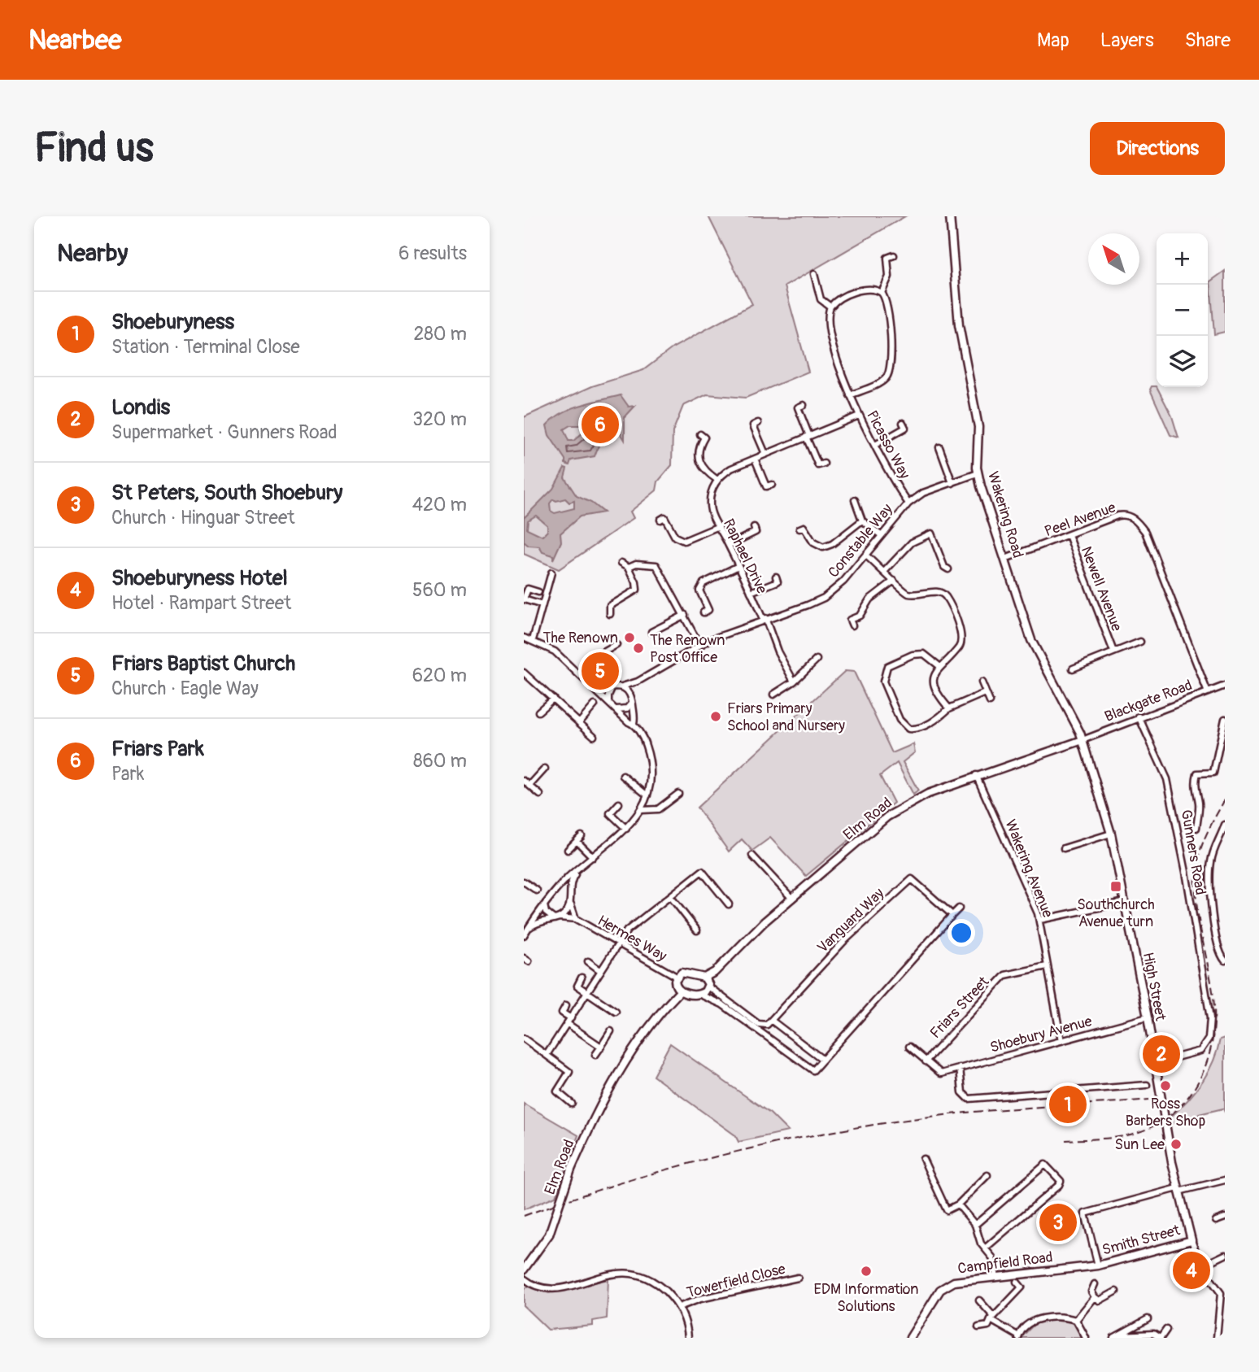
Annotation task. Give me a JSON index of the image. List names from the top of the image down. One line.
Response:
{"streets":{"street":["Picasso Way","Wakering Road","Peel Avenue","Constable Way","Raphael Drive","Newell Avenue","Blackgate Road","Elm Road","Gunners Road","Wakering Avenue","Vanguard Way","Hermes Way","High Street","Friars Street","Shoebury Avenue","Smith Street","Campfield Road","Towerfield Close"]},"crossings":[["Picasso Way","Constable Way"],["Wakering Road","Peel Avenue"],["Wakering Road","Constable Way"],["Wakering Road","Blackgate Road"],["Wakering Road","Elm Road"],["Wakering Road","High Street"],["Peel Avenue","Newell Avenue"],["Peel Avenue","Blackgate Road"],["Constable Way","Raphael Drive"],["Blackgate Road","Elm Road"],["Blackgate Road","Gunners Road"],["Blackgate Road","High Street"],["Elm Road","Wakering Avenue"],["Elm Road","High Street"],["Gunners Road","High Street"],["Wakering Avenue","Friars Street"],["Wakering Avenue","Shoebury Avenue"],["High Street","Shoebury Avenue"],["High Street","Smith Street"],["Friars Street","Shoebury Avenue"],["Smith Street","Campfield Road"]],"places":{"other":["The Renown","The Renown Post Office","Friars Primary School and Nursery","Ross Barbers Shop","Sun Lee","EDM Information Solutions"],"transit":["Southchurch Avenue turn"]},"north":"top left","page":{"header":"Nearbee","nav":["Map","Layers","Share"],"buttons":"Directions","title":"Find us","heading":["Nearby","6 results"],"map_buttons":["+","−"],"list":[{"mark":"1","name":"Shoeburyness","note":"Station · Terminal Close","value":"280 m"},{"mark":"2","name":"Londis","note":"Supermarket · Gunners Road","value":"320 m"},{"mark":"3","name":"St Peters, South Shoebury","note":"Church · Hinguar Street","value":"420 m"},{"mark":"4","name":"Shoeburyness Hotel","note":"Hotel · Rampart Street","value":"560 m"},{"mark":"5","name":"Friars Baptist Church","note":"Church · Eagle Way","value":"620 m"},{"mark":"6","name":"Friars Park","note":"Park","value":"860 m"}],"pins":["6","5","2","1","3","4"]}}
